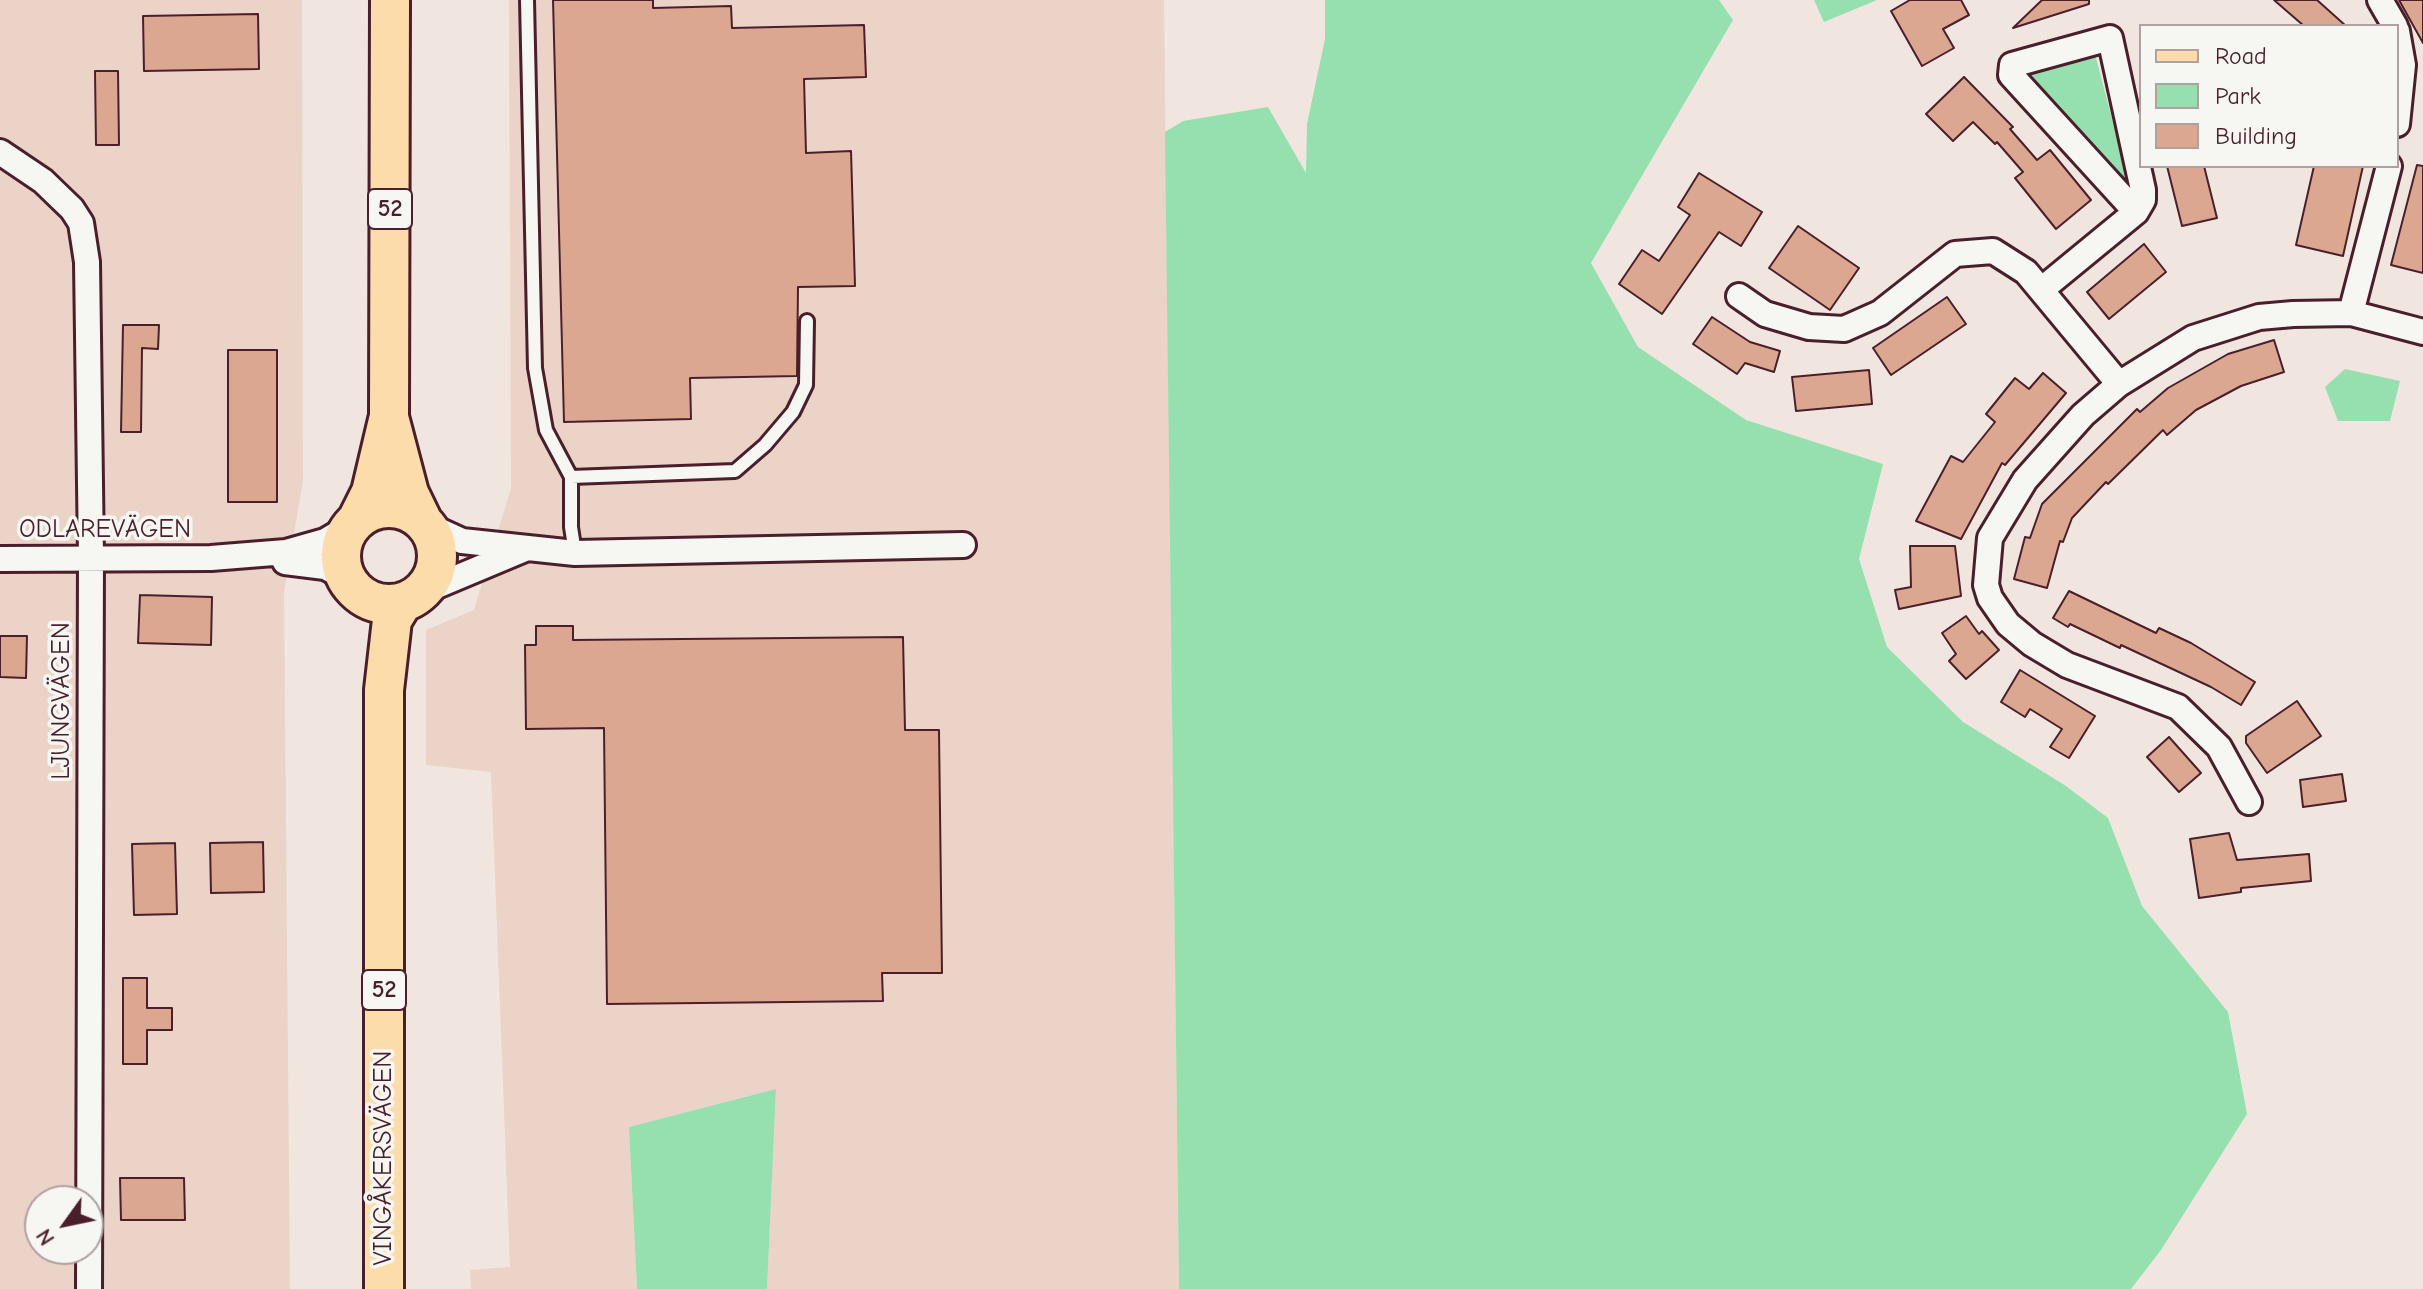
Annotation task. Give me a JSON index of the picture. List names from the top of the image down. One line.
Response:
{"streets":{"main road":["52","VINGÅKERSVÄGEN"],"street":["ODLAREVÄGEN","LJUNGVÄGEN"]},"crossings":[["52","ODLAREVÄGEN"],["52","VINGÅKERSVÄGEN"],["ODLAREVÄGEN","LJUNGVÄGEN"],["ODLAREVÄGEN","VINGÅKERSVÄGEN"]],"legend":["Road","Park","Building"],"north":"bottom left"}
